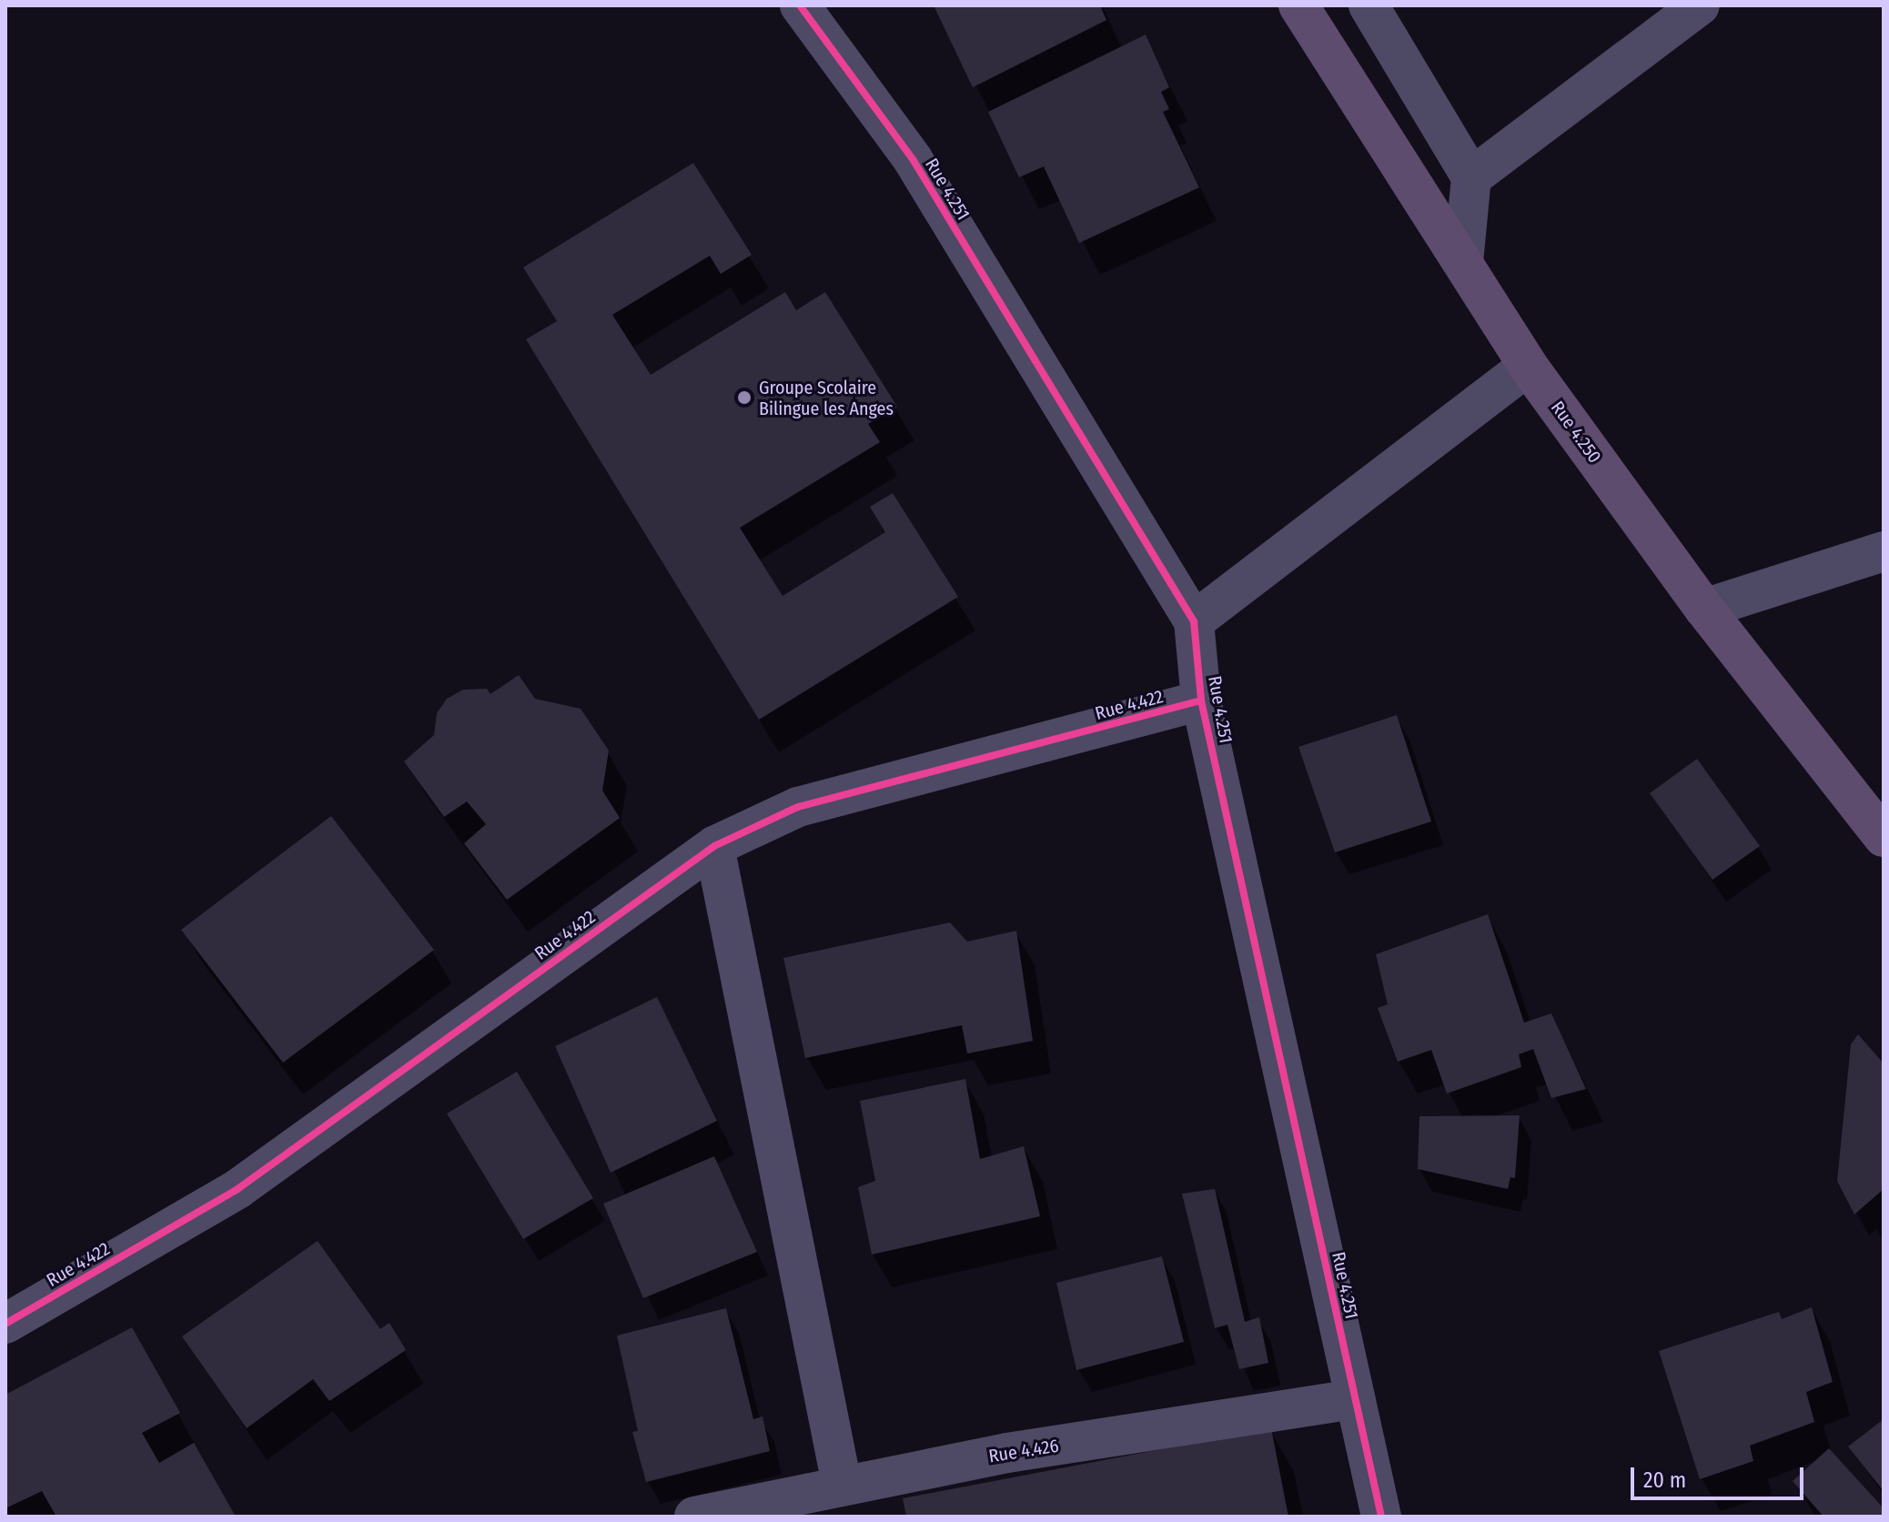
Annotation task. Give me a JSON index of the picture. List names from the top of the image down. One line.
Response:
{"streets":{"main road":["Rue 4.250"],"street":["Rue 4.251","Rue 4.422","Rue 4.426"]},"crossings":[["Rue 4.251","Rue 4.422"],["Rue 4.251","Rue 4.426"]],"places":["Groupe Scolaire Bilingue les Anges"],"scale_bar":"20 m"}
